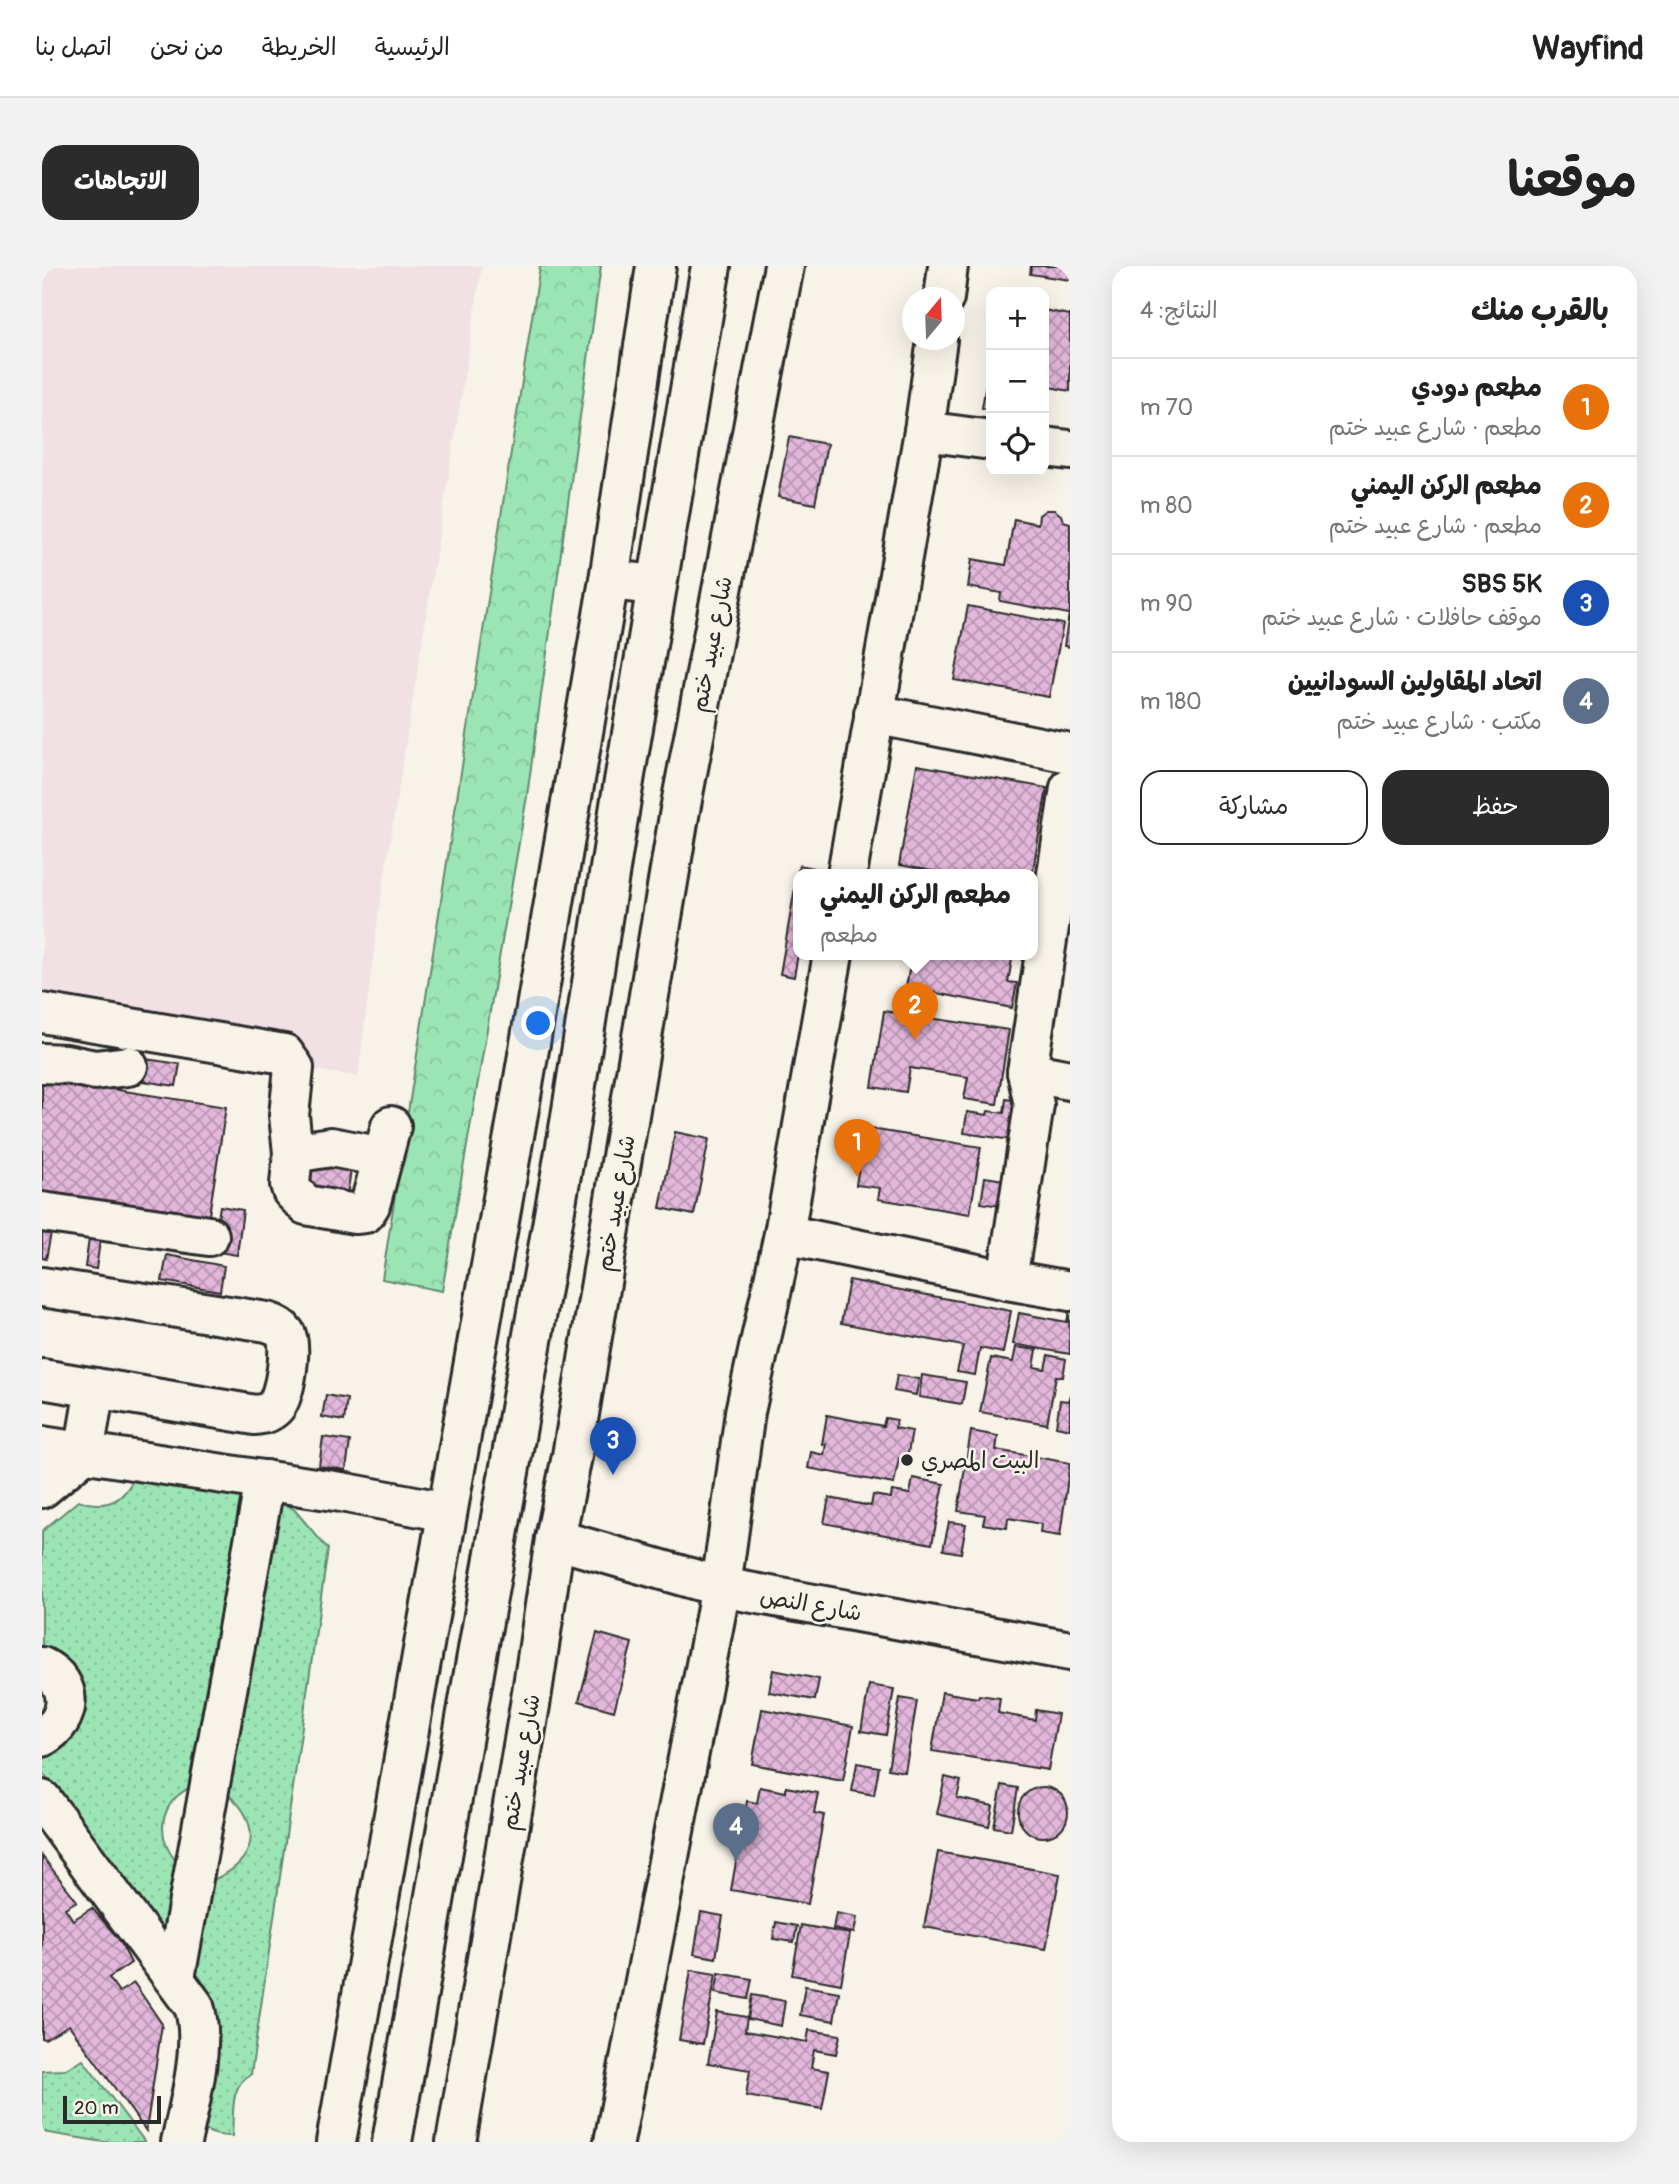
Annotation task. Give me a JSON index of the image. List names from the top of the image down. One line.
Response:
{"streets":{"street":["شارع عبيد ختم","شارع النص"]},"crossings":[["شارع عبيد ختم","شارع النص"]],"places":["البيت المصري"],"scale_bar":"20 m","north":"top","page":{"header":"Wayfind","nav":["الرئيسية","الخريطة","من نحن","اتصل بنا"],"title":"موقعنا","buttons":["الاتجاهات",["حفظ","مشاركة"]],"heading":["بالقرب منك","النتائج: 4"],"map_buttons":["+","−"],"list":[{"mark":"1","name":"مطعم دودي","note":"مطعم · شارع عبيد ختم","value":"70 m"},{"mark":"2","name":"مطعم الركن اليمني","note":"مطعم · شارع عبيد ختم","value":"80 m"},{"mark":"3","name":"SBS 5K","note":"موقف حافلات · شارع عبيد ختم","value":"90 m"},{"mark":"4","name":"اتحاد المقاولين السودانيين","note":"مكتب · شارع عبيد ختم","value":"180 m"}],"popup":["مطعم الركن اليمني","مطعم"],"pins":["2","1","3","4"],"scale":"20 m"}}
